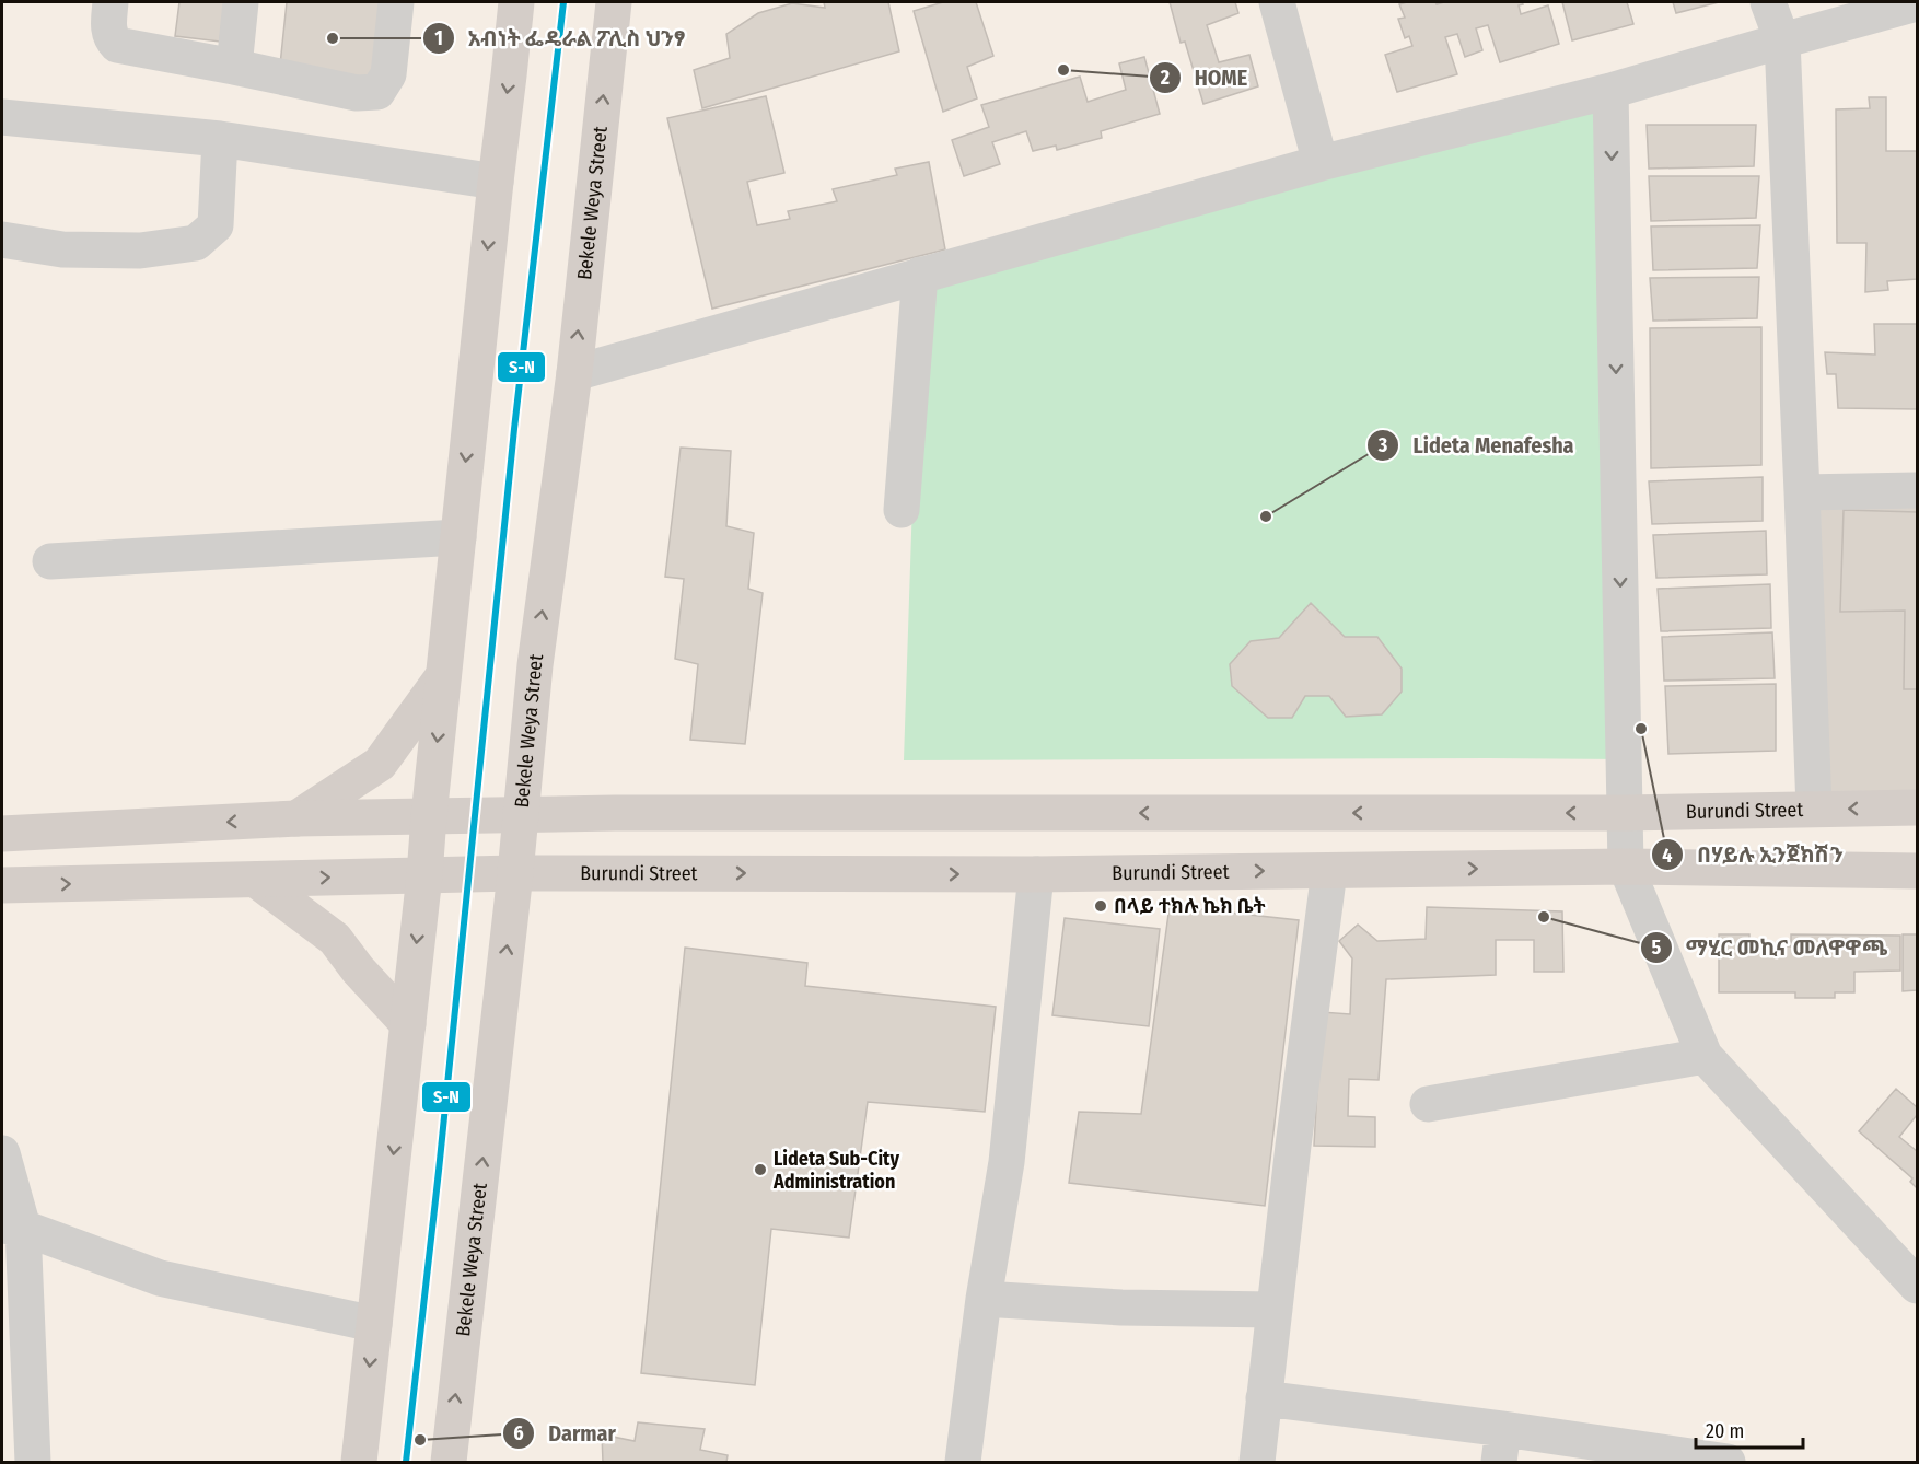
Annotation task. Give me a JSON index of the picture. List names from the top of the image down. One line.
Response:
{"streets":{"main road":["Bekele Weya Street","Burundi Street"]},"crossings":[["Bekele Weya Street","Burundi Street"]],"places":["አብነት ፌዴራል ፖሊስ ህንፃ","HOME","Lideta Menafesha","በሃይሉ ኢንጀክሽን","በላይ ተክሉ ኬክ ቤት","ማሂር መኪና መለዋዋጫ","Lideta Sub-City Administration","Darmar"],"lines":["transit line S-N"],"scale_bar":"20 m"}
